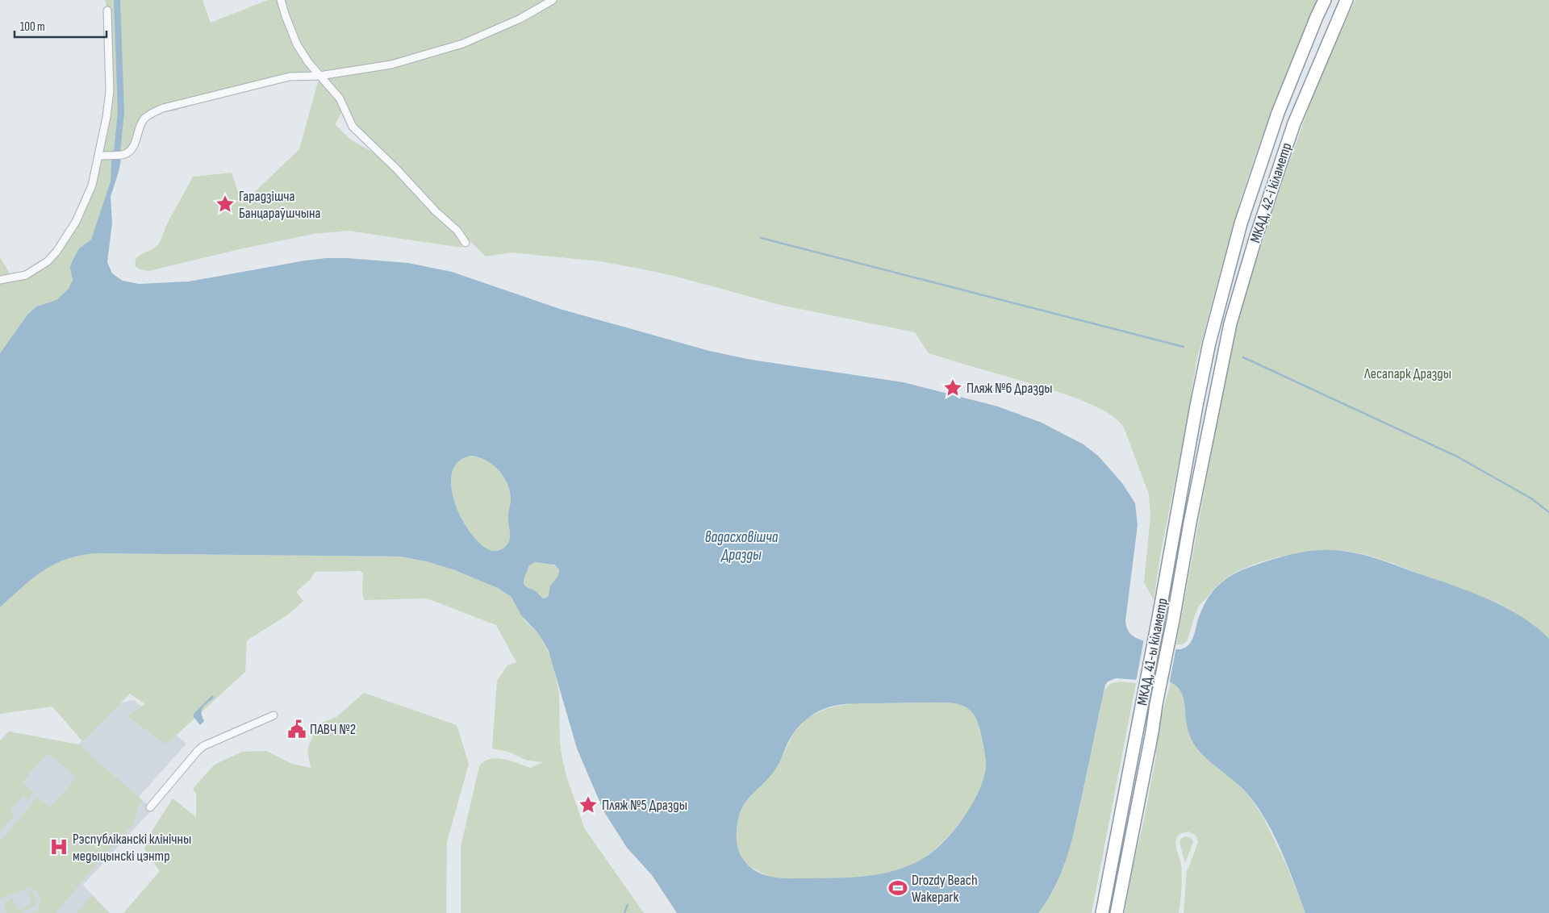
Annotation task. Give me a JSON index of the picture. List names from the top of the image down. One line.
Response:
{"streets":{"highway":["МКАД, 42-і кіламетр","МКАД, 41-ы кіламетр"]},"crossings":[["МКАД, 42-і кіламетр","МКАД, 41-ы кіламетр"]],"water":["вадасховішча Дразды"],"parks":["Лесапарк Дразды"],"places":{"place":["Гарадзішча Банцараўшчына","Пляж №6 Дразды","Пляж №5 Дразды"],"public building":["ПАВЧ №2"],"hospital":["Рэспубліканскі клінічны медыцынскі цэнтр"],"sports":["Drozdy Beach Wakepark"]},"scale_bar":"100 m"}
